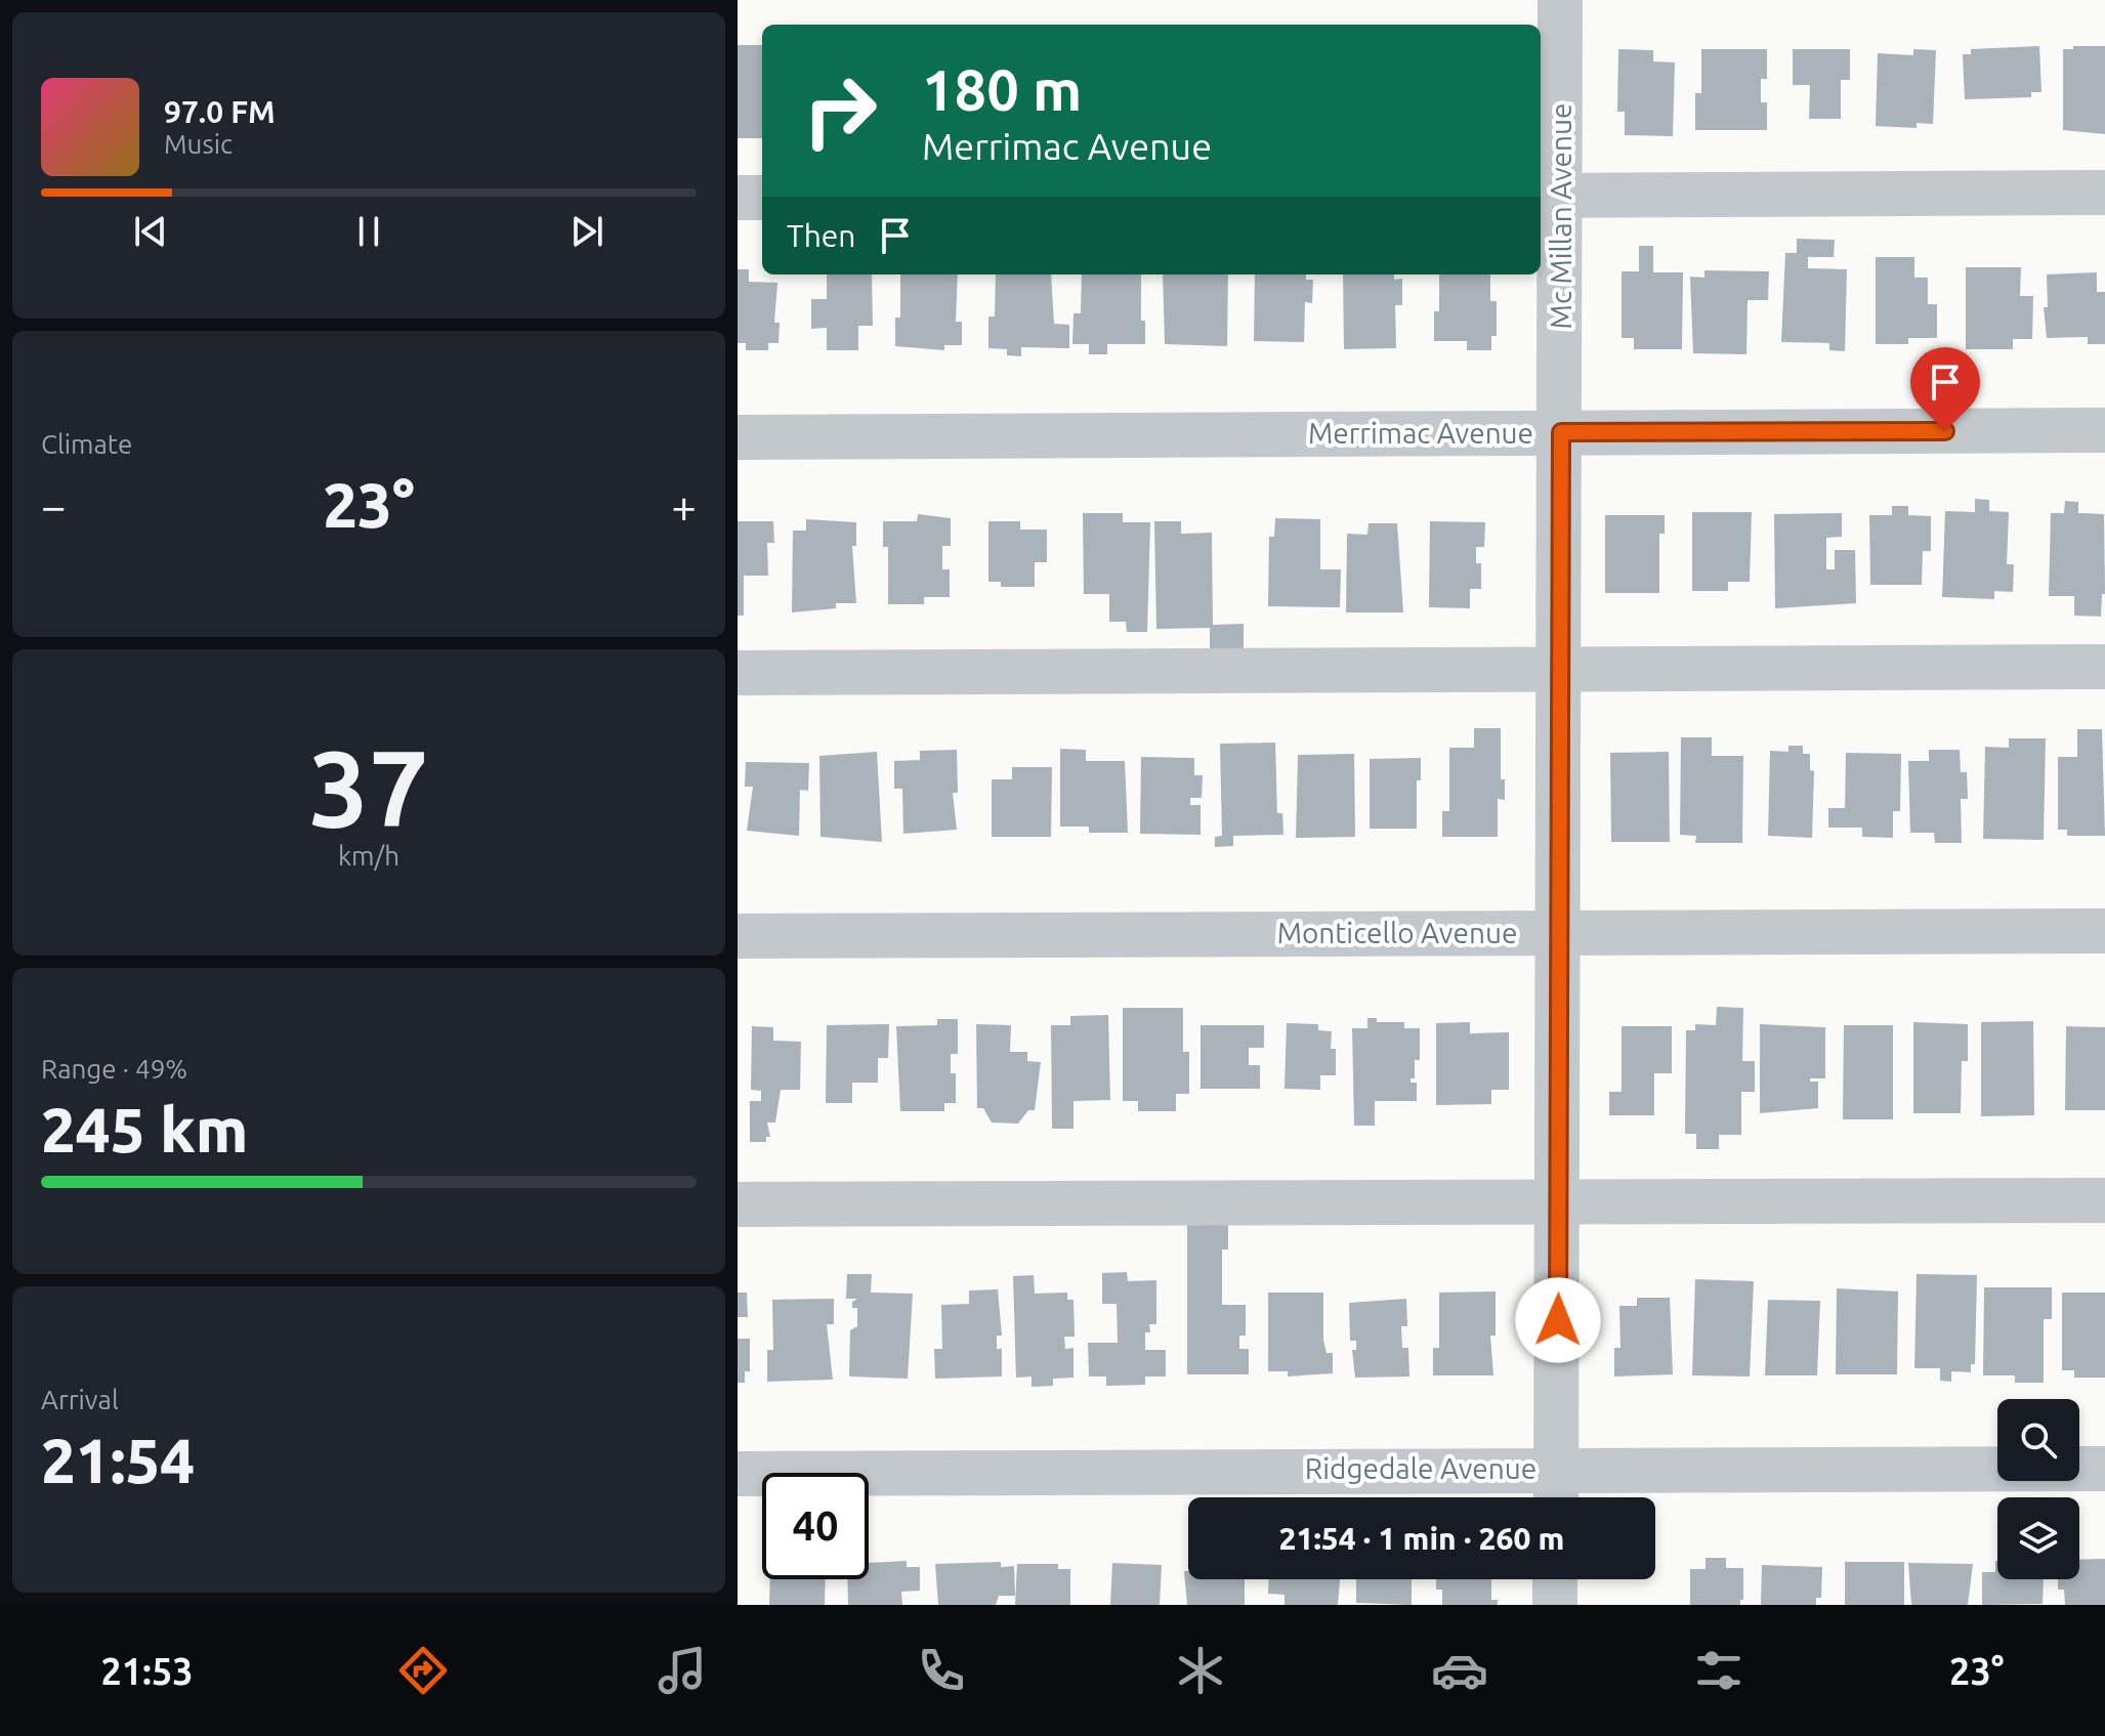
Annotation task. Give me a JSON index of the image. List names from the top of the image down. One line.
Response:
{"streets":{"street":["Mc Millan Avenue","Merrimac Avenue","Monticello Avenue","Ridgedale Avenue"]},"crossings":[["Mc Millan Avenue","Merrimac Avenue"],["Mc Millan Avenue","Monticello Avenue"],["Mc Millan Avenue","Ridgedale Avenue"]],"page":{"turn":["180 m","Merrimac Avenue"],"song":["97.0 FM","Music"],"then":"Then","tile":["Climate",["37","km/h"],["Range · 49%","245 km"],["Arrival","21:54"]],"heat":["−","23°","+"],"limit":"40","trip":"21:54 · 1 min · 260 m","tabs":["21:53","23°"]}}
